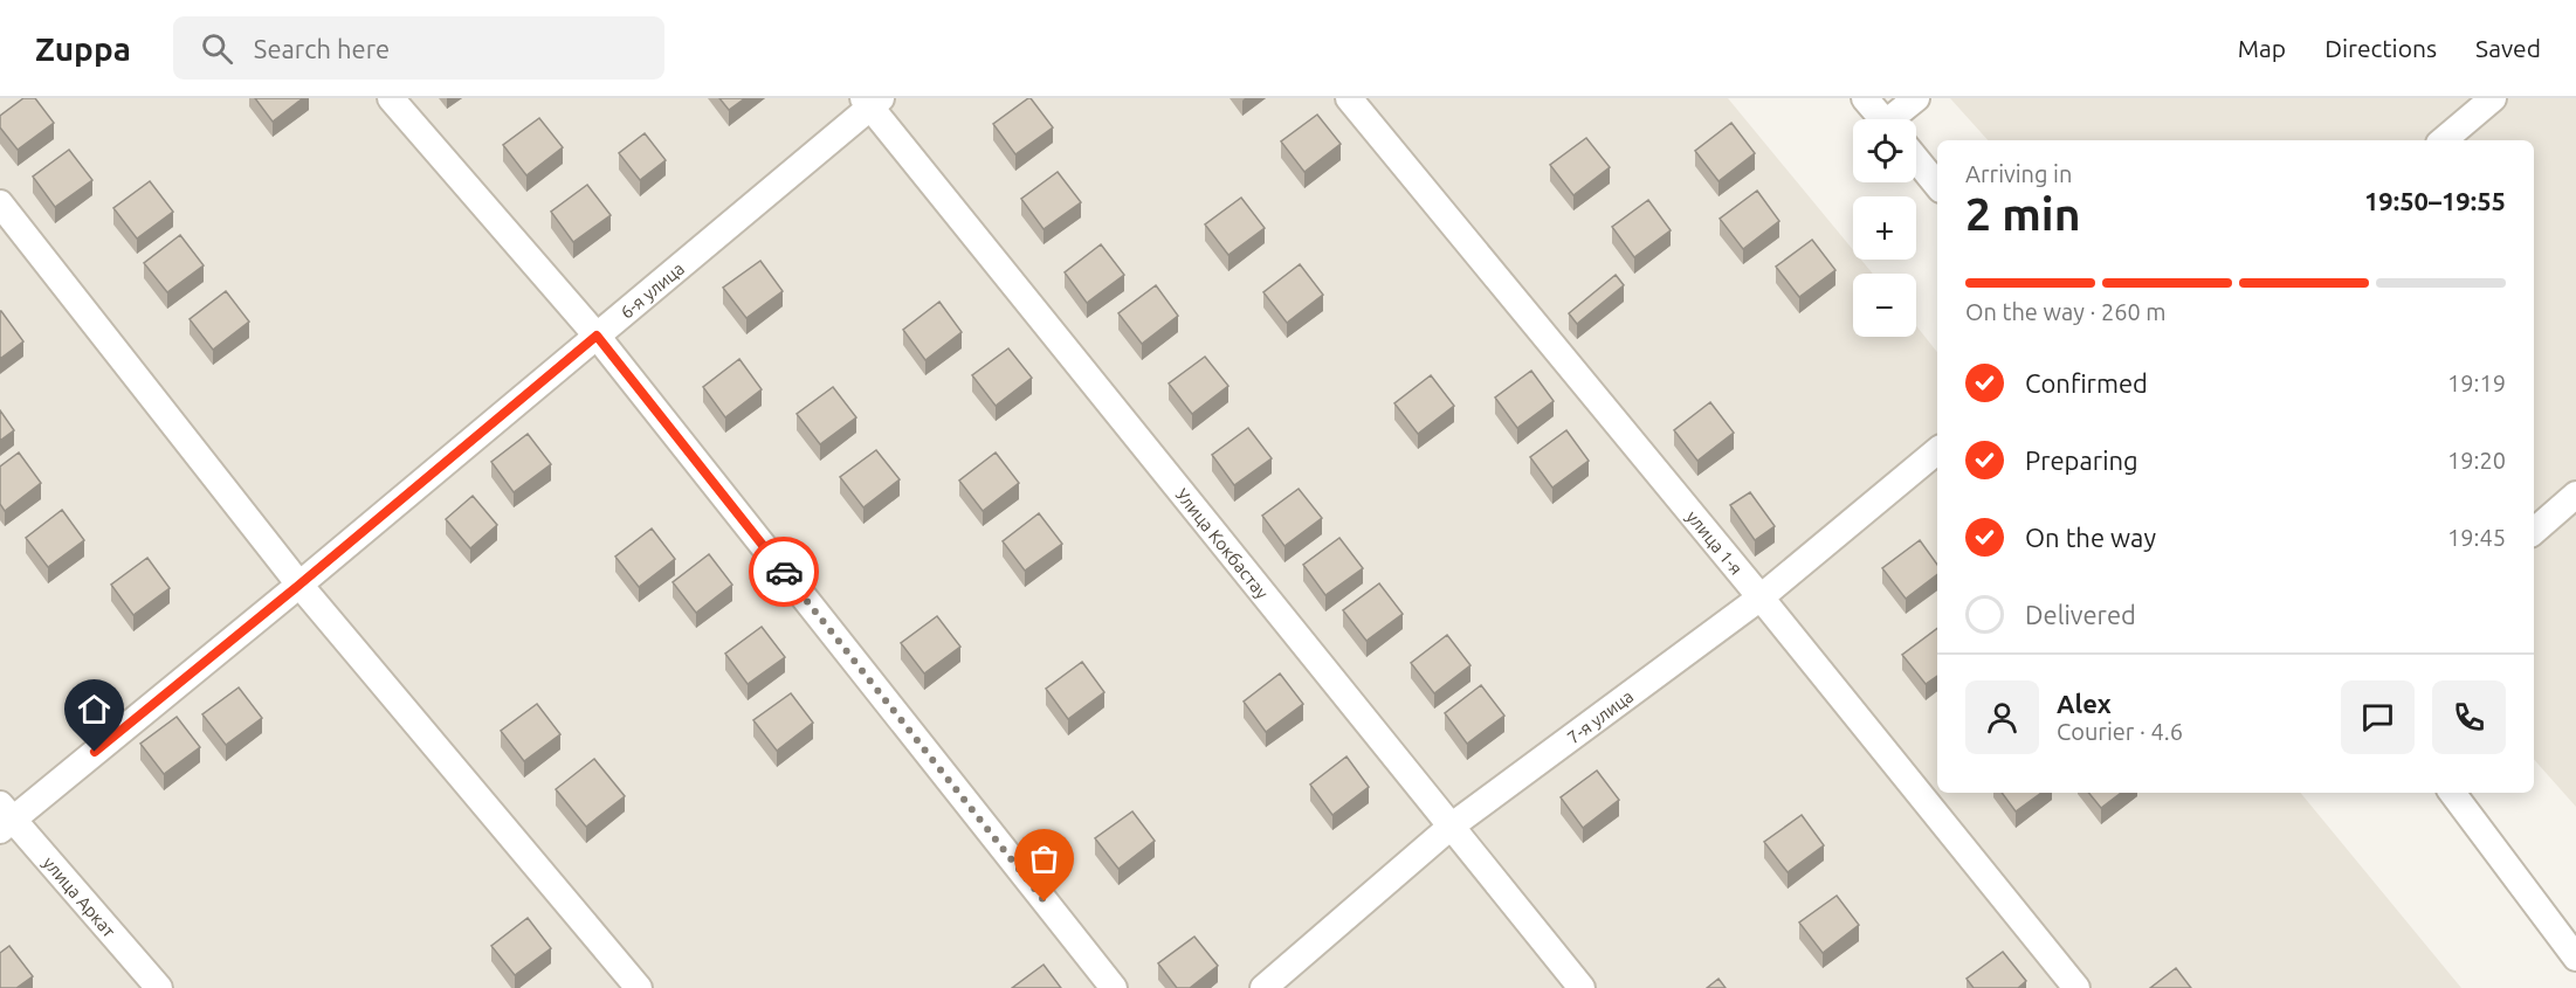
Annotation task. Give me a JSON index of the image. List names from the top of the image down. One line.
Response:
{"streets":{"street":["6-я улица","улица 1-я","Улица Кокбастау","7-я улица","улица Аркат"]},"crossings":[["6-я улица","Улица Кокбастау"],["6-я улица","улица Аркат"],["улица 1-я","7-я улица"],["Улица Кокбастау","7-я улица"]],"page":{"header":"Zuppa","search":"Search here","nav":["Map","Directions","Saved"],"map_buttons":["+","−"],"heading":["2 min","Arriving in","19:50–19:55"],"panel":["Alex","Courier · 4.6"],"bar":"On the way · 260 m","list":[["Confirmed","19:19"],["Preparing","19:20"],["On the way","19:45"],"Delivered"]}}
